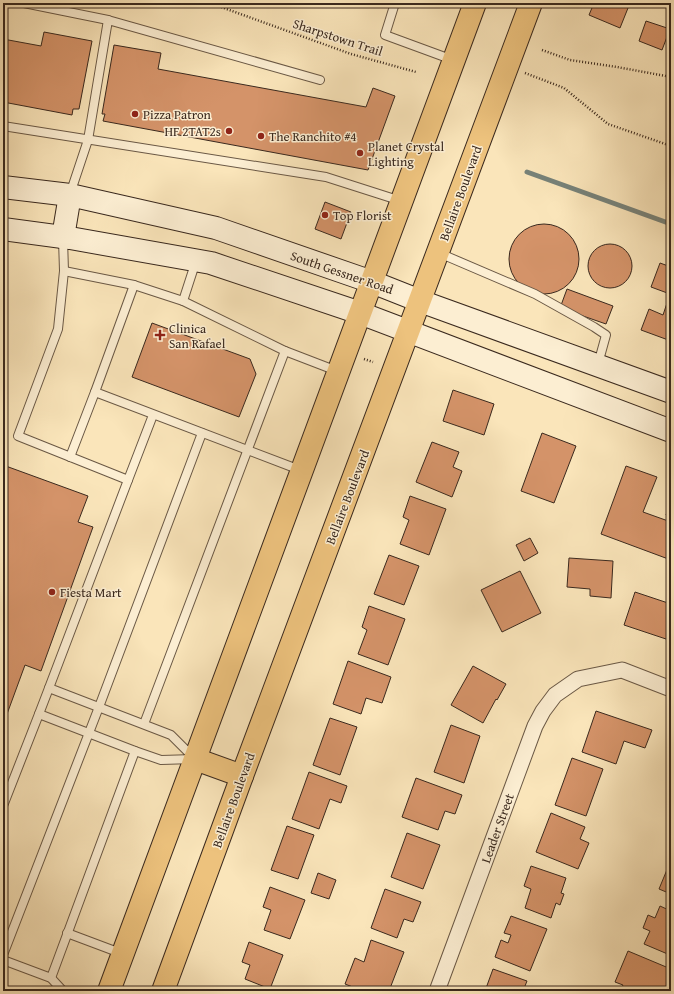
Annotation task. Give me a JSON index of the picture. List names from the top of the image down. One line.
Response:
{"streets":{"main road":["Bellaire Boulevard","South Gessner Road"],"street":["Leader Street"],"path":["Sharpstown Trail"]},"crossings":[["Bellaire Boulevard","South Gessner Road"]],"places":{"other":["Pizza Patron","HF 2TAT2s","The Ranchito #4","Planet Crystal Lighting","Top Florist","Fiesta Mart"],"health":["Clinica San Rafael"]}}
